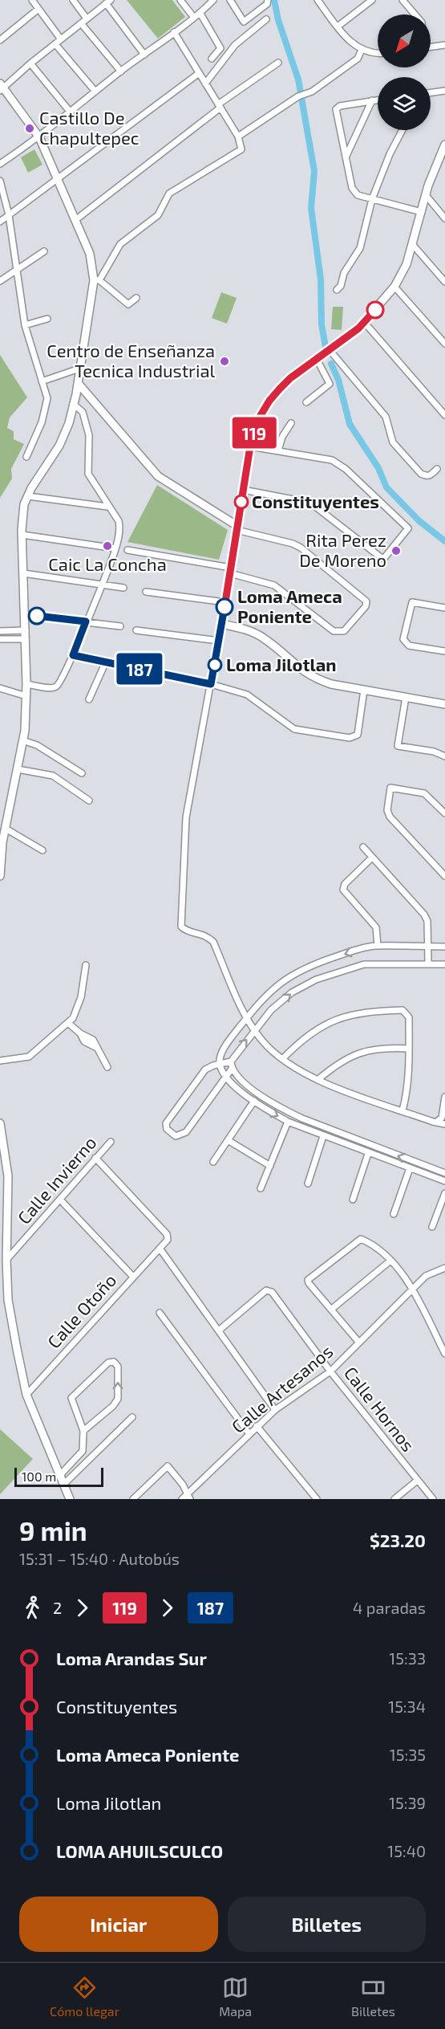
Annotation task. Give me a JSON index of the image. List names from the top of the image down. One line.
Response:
{"streets":{"street":["Calle Invierno","Calle Otoño","Calle Artesanos","Calle Hornos"]},"crossings":[["Calle Artesanos","Calle Hornos"]],"places":["Castillo De Chapultepec","Centro de Enseñanza Tecnica Industrial","Constituyentes","Caic La Concha","Rita Perez De Moreno","Loma Ameca Poniente","Loma Jilotlan"],"lines":["bus line 119","bus line 187"],"scale_bar":"100 m","north":"bottom left","page":{"on_map":["119","187"],"scale":"100 m","heading":["9 min","15:31 – 15:40 · Autobús","$23.20"],"legs":["2","119","187","4 paradas"],"list":[{"name":"Loma Arandas Sur","value":"15:33"},{"name":"Constituyentes","value":"15:34"},{"name":"Loma Ameca Poniente","value":"15:35"},{"name":"Loma Jilotlan","value":"15:39"},{"name":"LOMA AHUILSCULCO","value":"15:40"}],"buttons":["Iniciar","Billetes"],"tabs":["Cómo llegar","Mapa","Billetes"]}}
